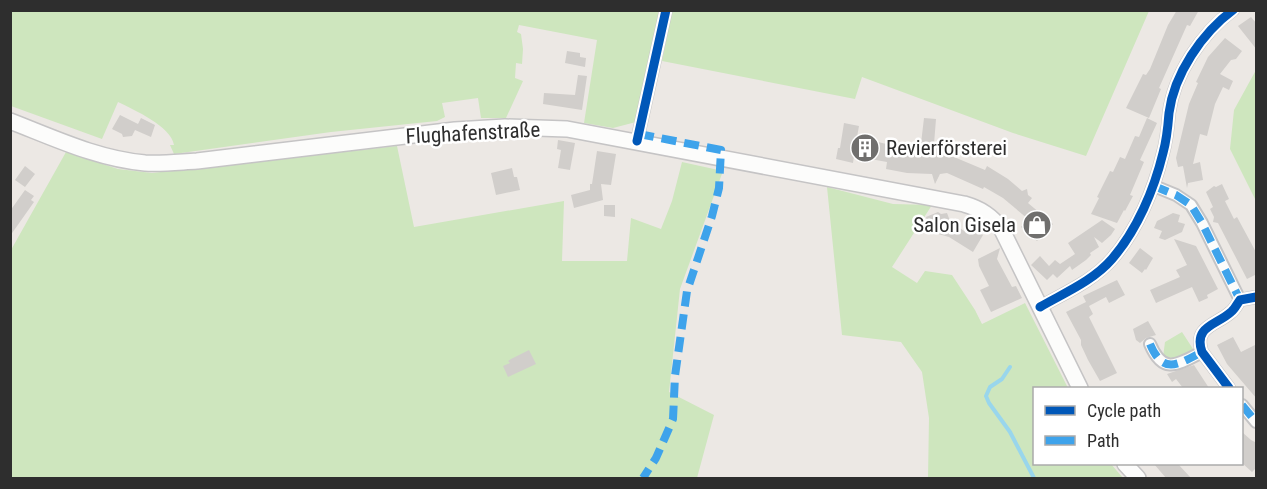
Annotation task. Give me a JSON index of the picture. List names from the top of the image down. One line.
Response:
{"streets":{"main road":["Flughafenstraße"]},"places":{"building":["Revierförsterei"],"shop":["Salon Gisela"]},"legend":["Cycle path","Path"]}
